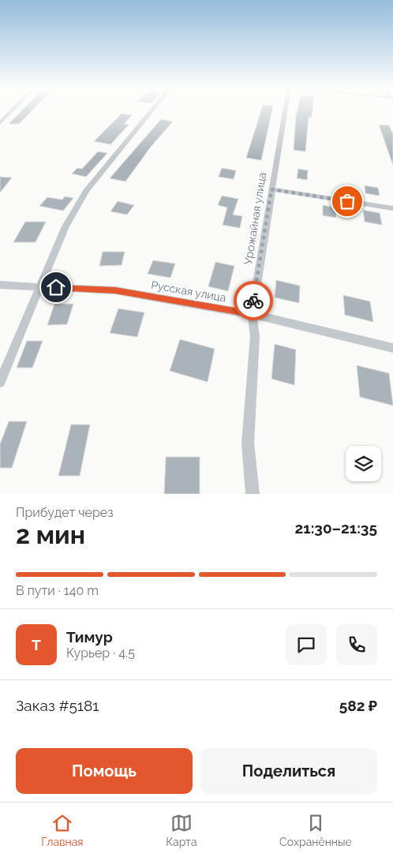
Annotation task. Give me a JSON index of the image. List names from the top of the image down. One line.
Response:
{"streets":{"street":["Урожайная улица","Русская улица"]},"crossings":[["Урожайная улица","Русская улица"]],"page":{"heading":["2 мин","Прибудет через","21:30–21:35"],"panel":["Тимур","Курьер · 4.5","Заказ #5181","582 ₽"],"bar":"В пути · 140 m","round":"Т","buttons":["Помощь","Поделиться"],"tabs":["Главная","Карта","Сохранённые"]}}
